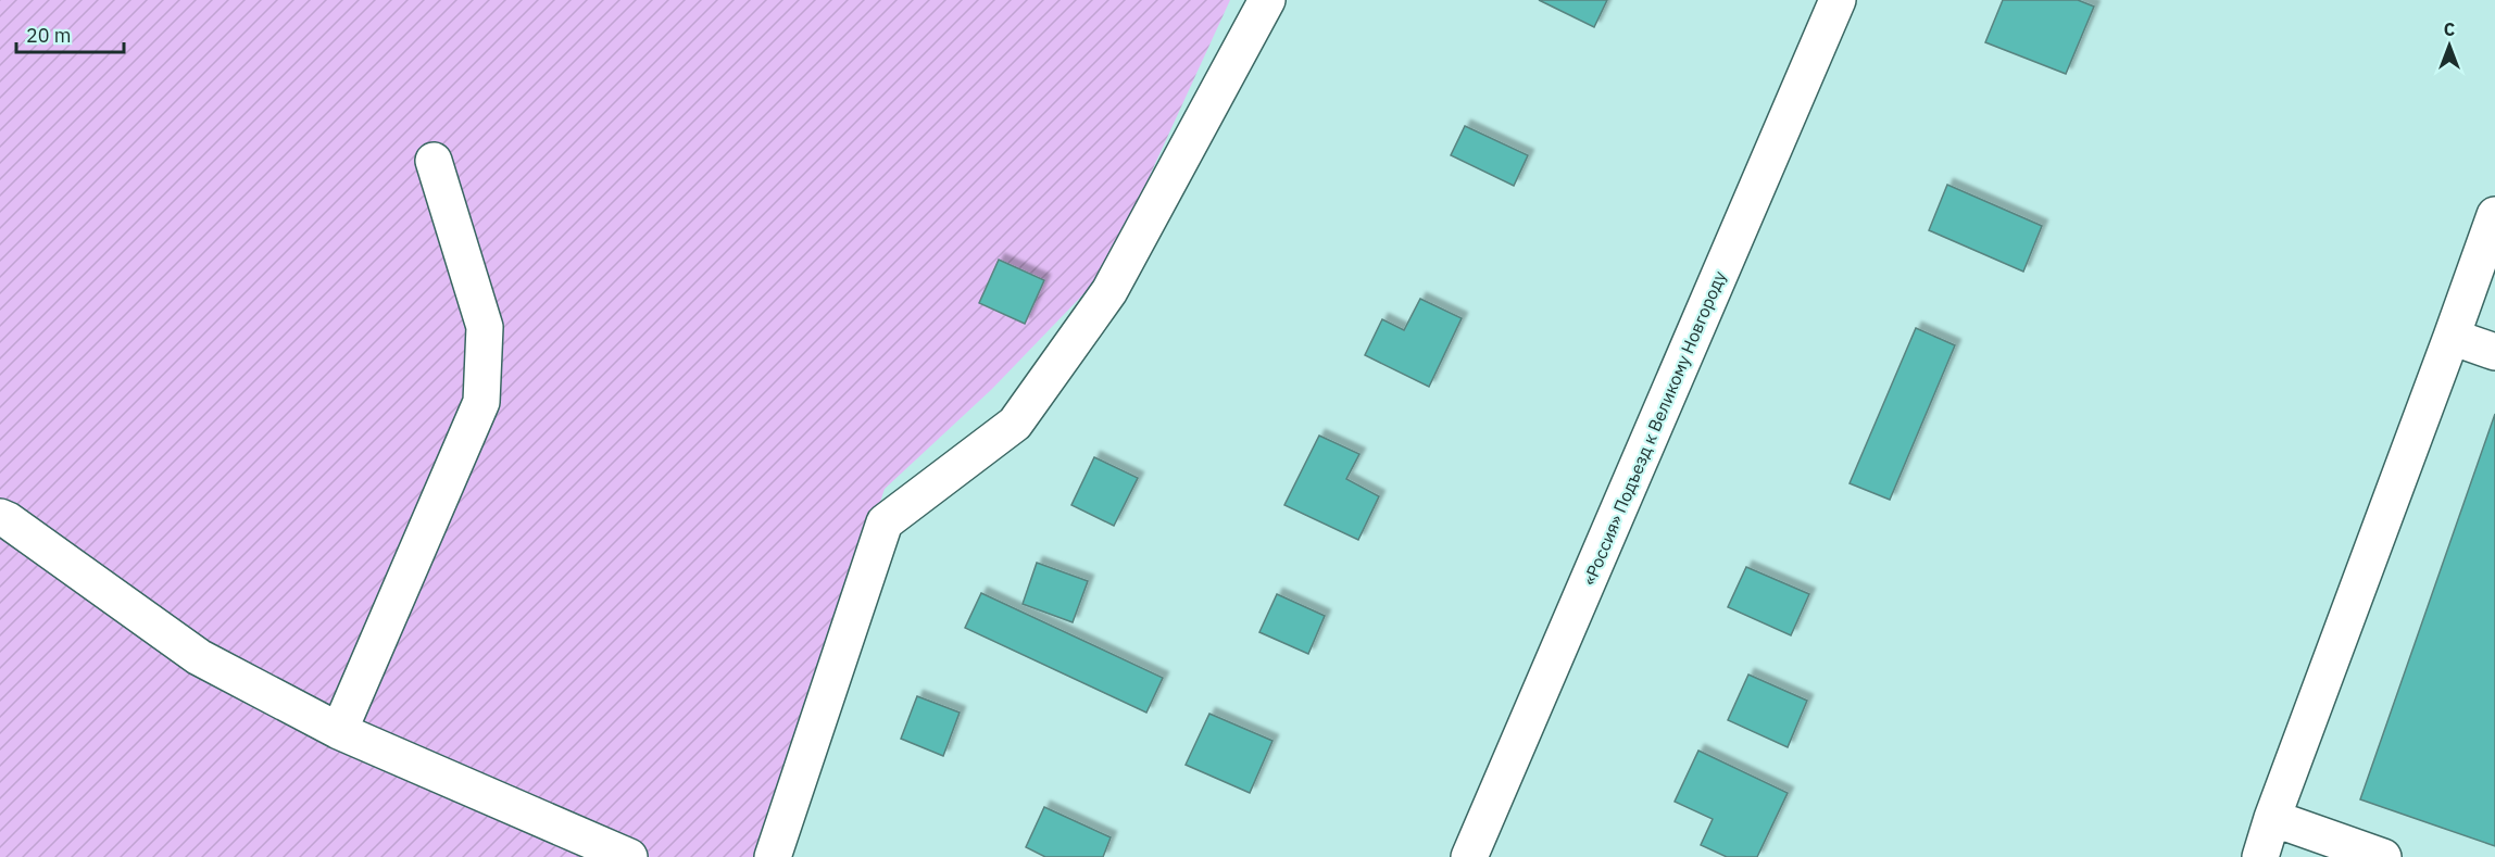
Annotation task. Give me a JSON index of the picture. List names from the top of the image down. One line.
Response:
{"streets":{"main road":["«Россия» Подъезд к Великому Новгороду"]},"scale_bar":"20 m","north":"top"}
